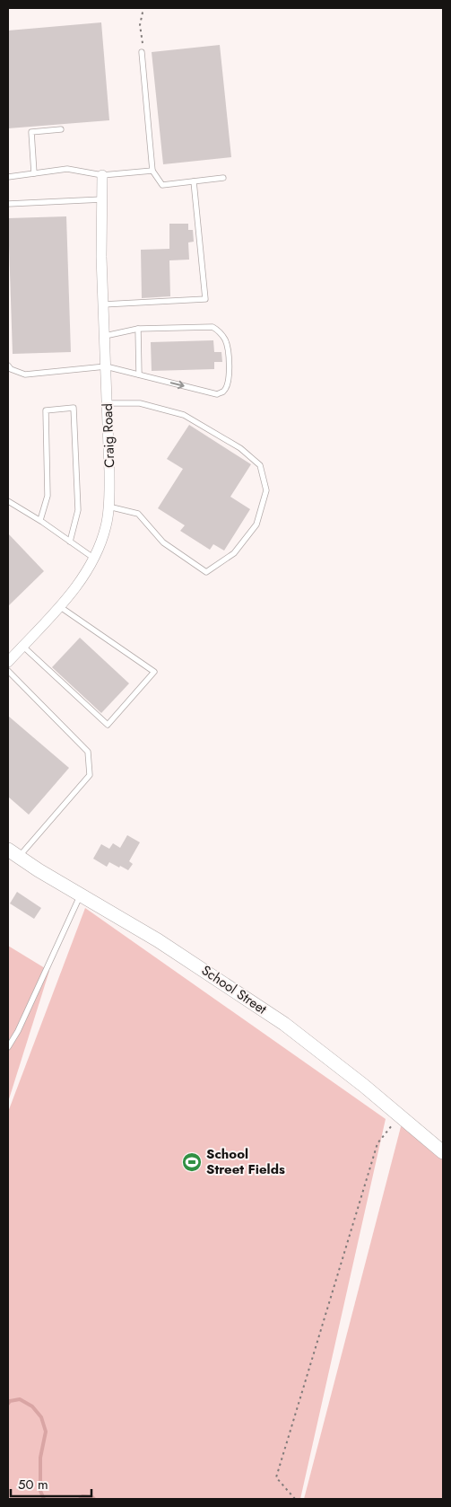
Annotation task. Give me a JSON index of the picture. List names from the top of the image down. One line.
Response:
{"streets":{"street":["Craig Road","School Street"]},"places":{"sports":["School Street Fields"]},"scale_bar":"50 m"}
